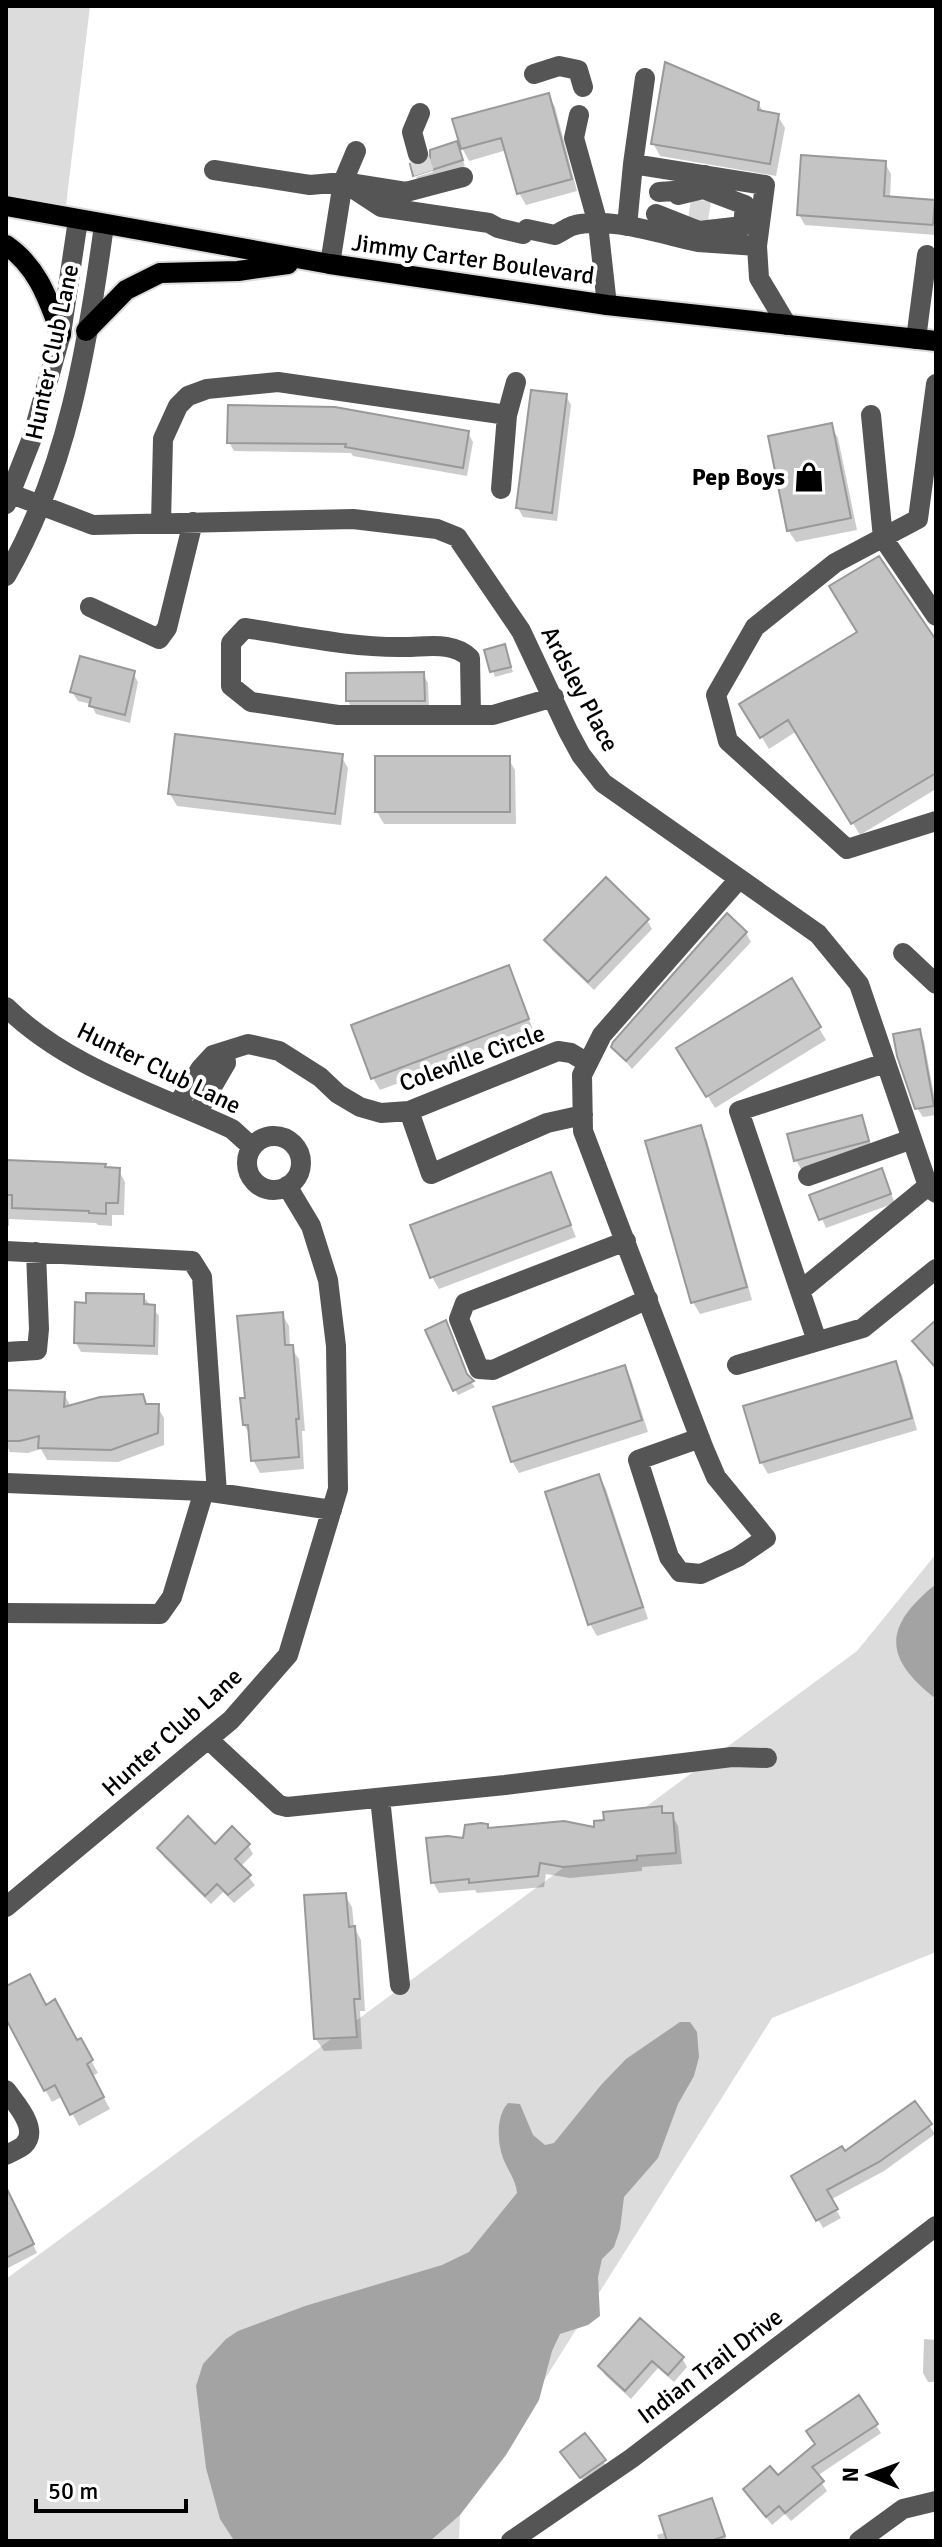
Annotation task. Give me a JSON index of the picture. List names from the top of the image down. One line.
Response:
{"streets":{"main road":["Jimmy Carter Boulevard"],"street":["Hunter Club Lane","Ardsley Place","Coleville Circle","Indian Trail Drive"]},"crossings":[["Jimmy Carter Boulevard","Hunter Club Lane"],["Hunter Club Lane","Ardsley Place"],["Hunter Club Lane","Coleville Circle"]],"places":{"shop":["Pep Boys"]},"scale_bar":"50 m","north":"left"}
